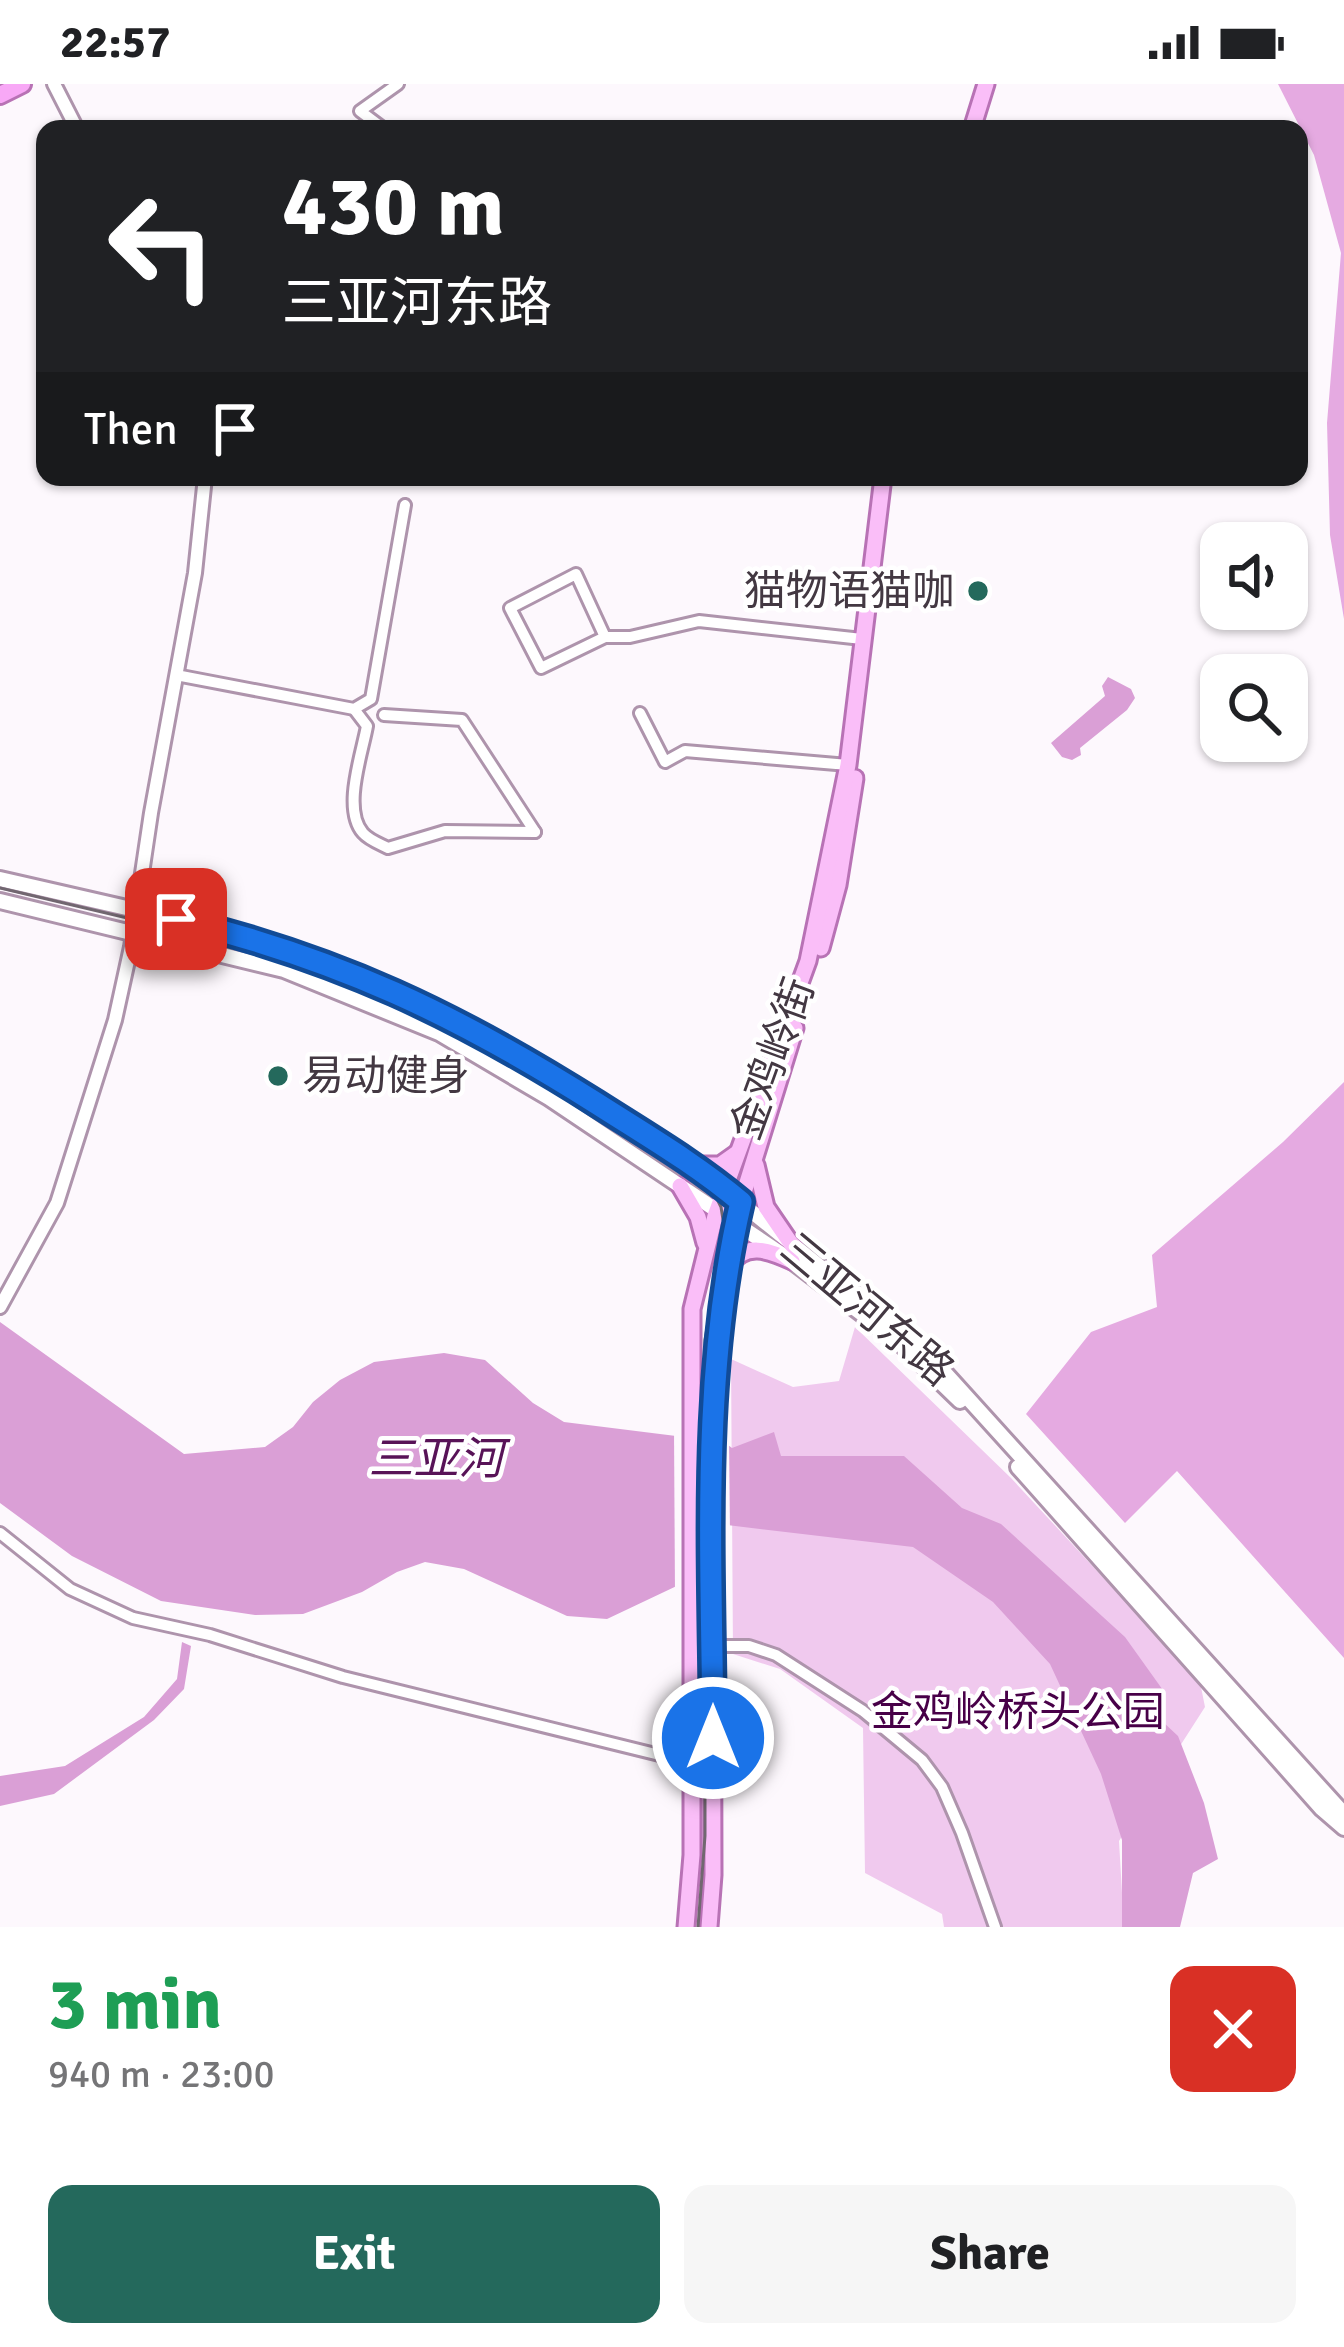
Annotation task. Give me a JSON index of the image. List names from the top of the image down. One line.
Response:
{"streets":{"main road":["金鸡岭街","三亚河东路"]},"crossings":[["金鸡岭街","三亚河东路"]],"water":["三亚河"],"parks":["金鸡岭桥头公园"],"places":["猫物语猫咖","易动健身"],"page":{"status":"22:57","turn":["430 m","三亚河东路"],"then":"Then","heading":["3 min","940 m · 23:00"],"buttons":["Exit","Share"]}}
